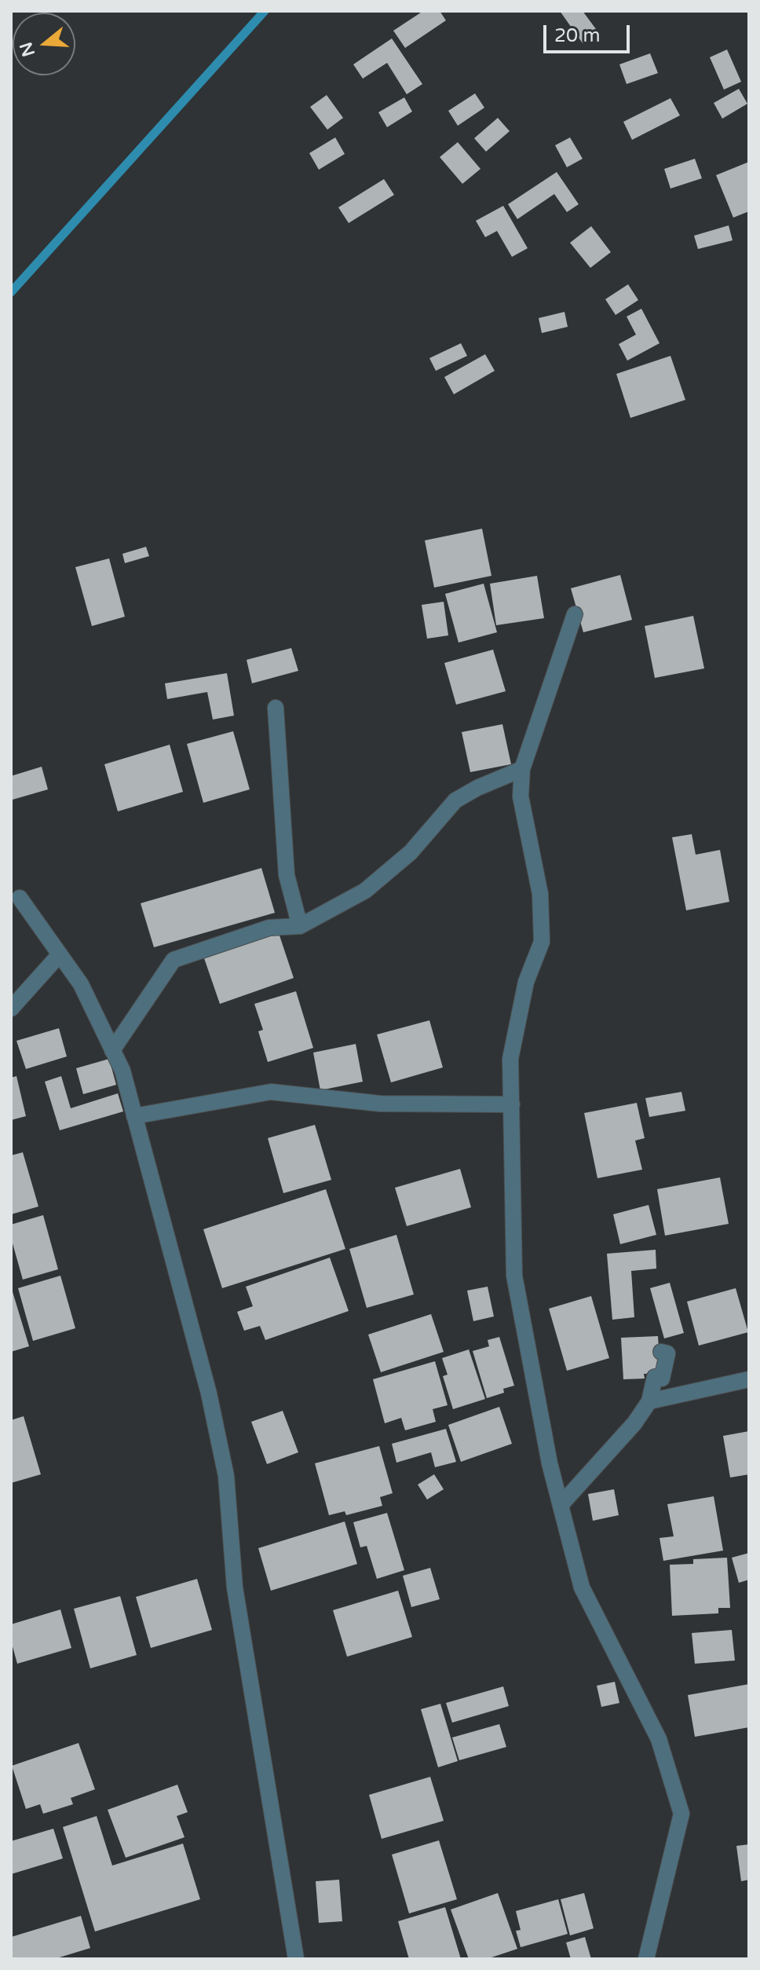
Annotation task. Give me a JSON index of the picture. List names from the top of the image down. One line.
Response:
{"scale_bar":"20 m","north":"left"}
